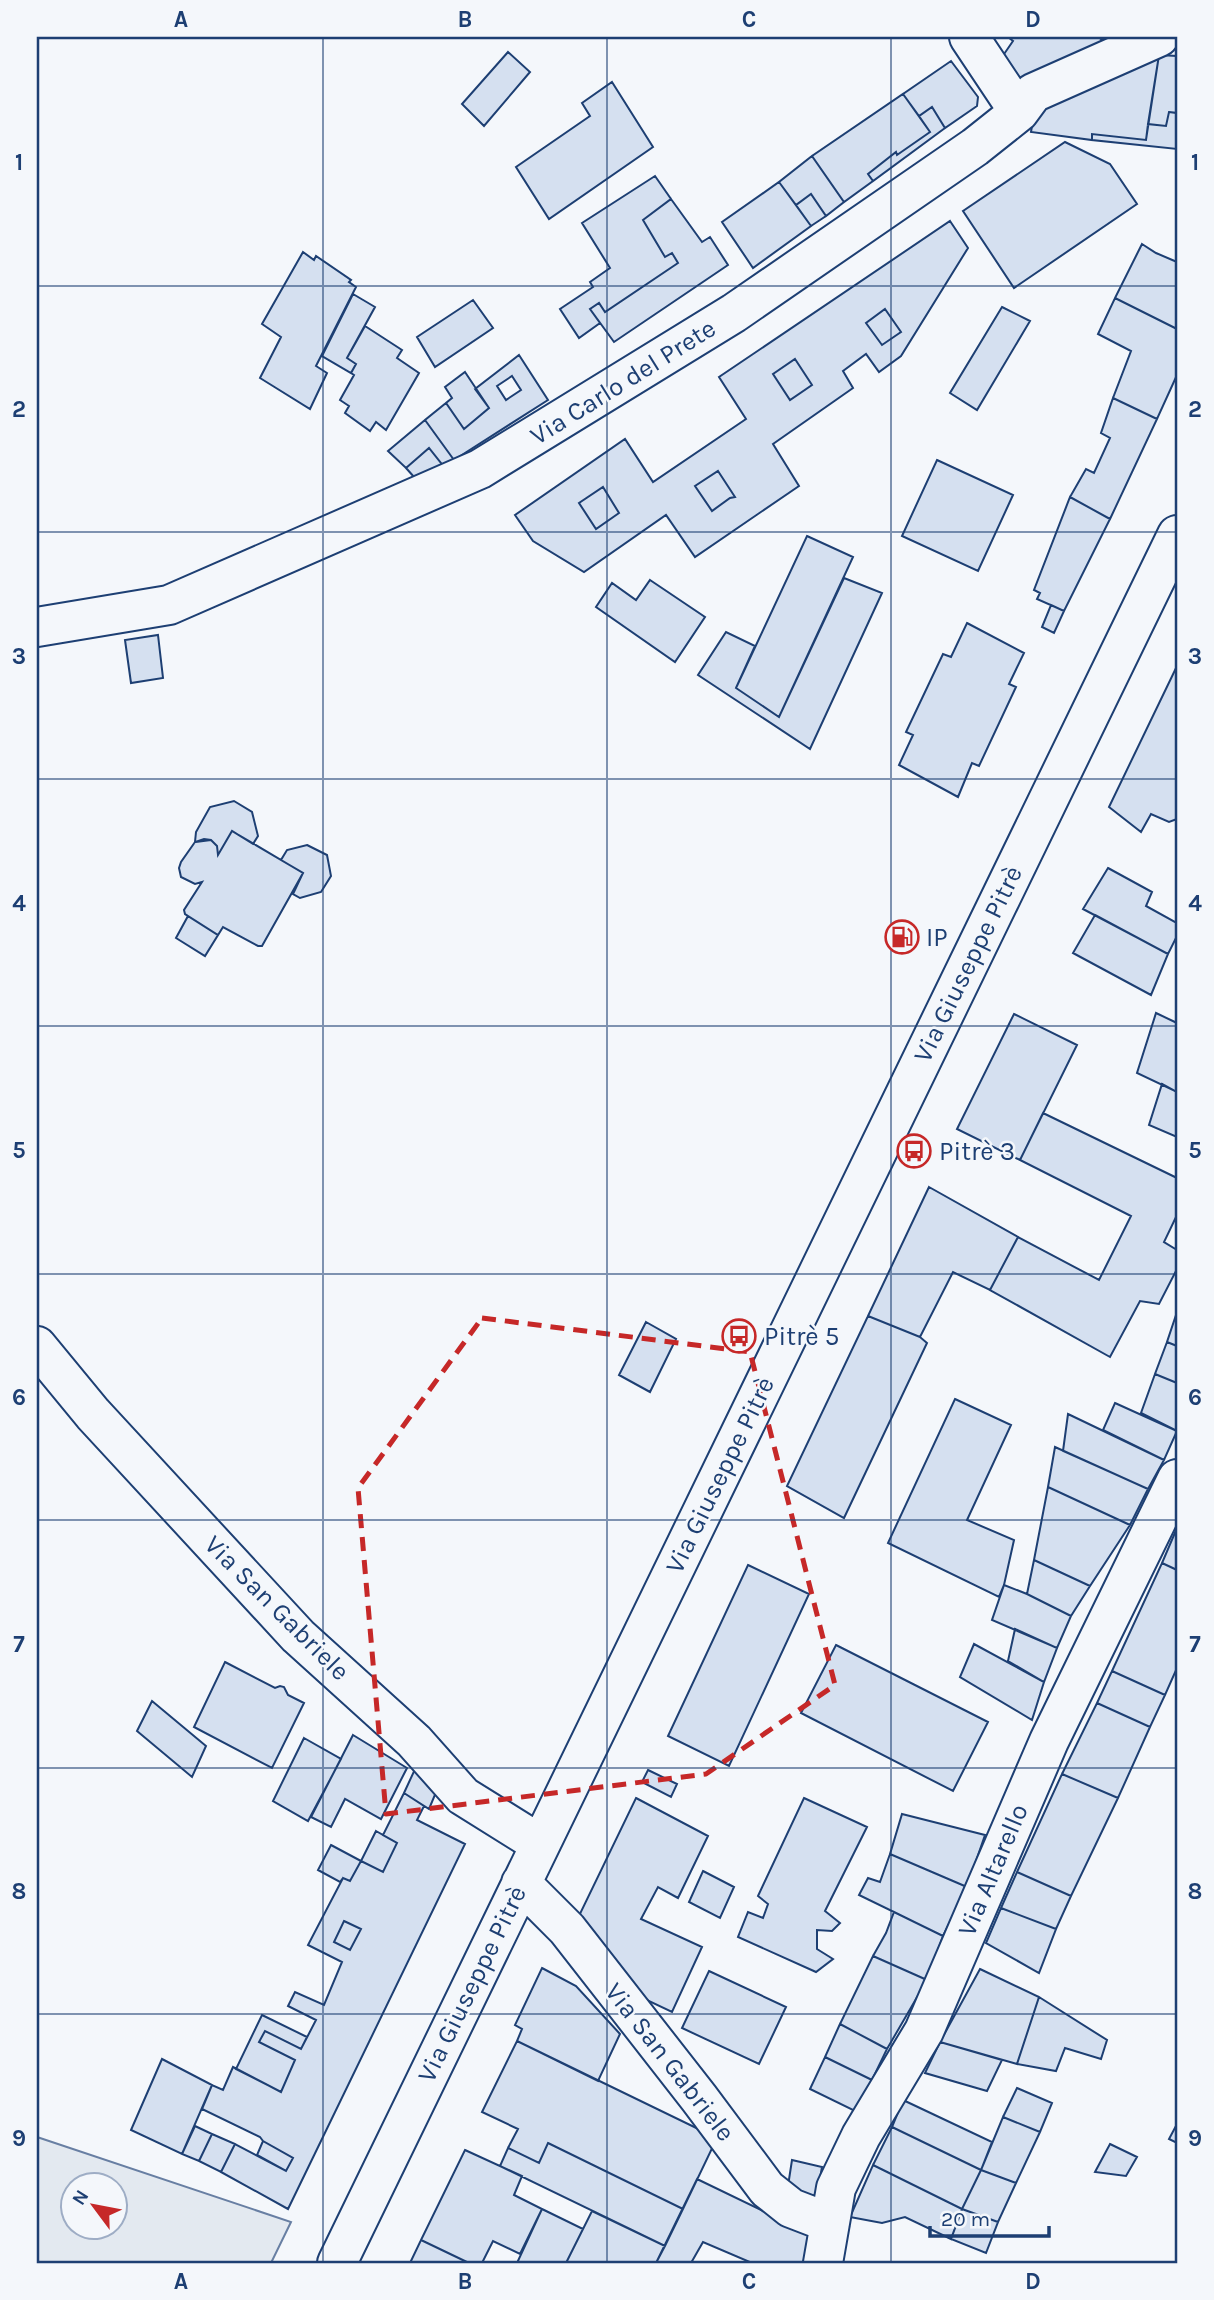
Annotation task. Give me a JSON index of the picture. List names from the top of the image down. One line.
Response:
{"streets":{"street":["Via Carlo del Prete","Via Giuseppe Pitrè","Via San Gabriele","Via Altarello"]},"crossings":[["Via Giuseppe Pitrè","Via San Gabriele"],["Via San Gabriele","Via Altarello"]],"places":{"fuel station":["IP"],"bus stop":["Pitrè 3","Pitrè 5"]},"scale_bar":"20 m","north":"top left","grid":{"columns":["A","B","C","D"],"rows":["1","2","3","4","5","6","7","8","9"]}}
